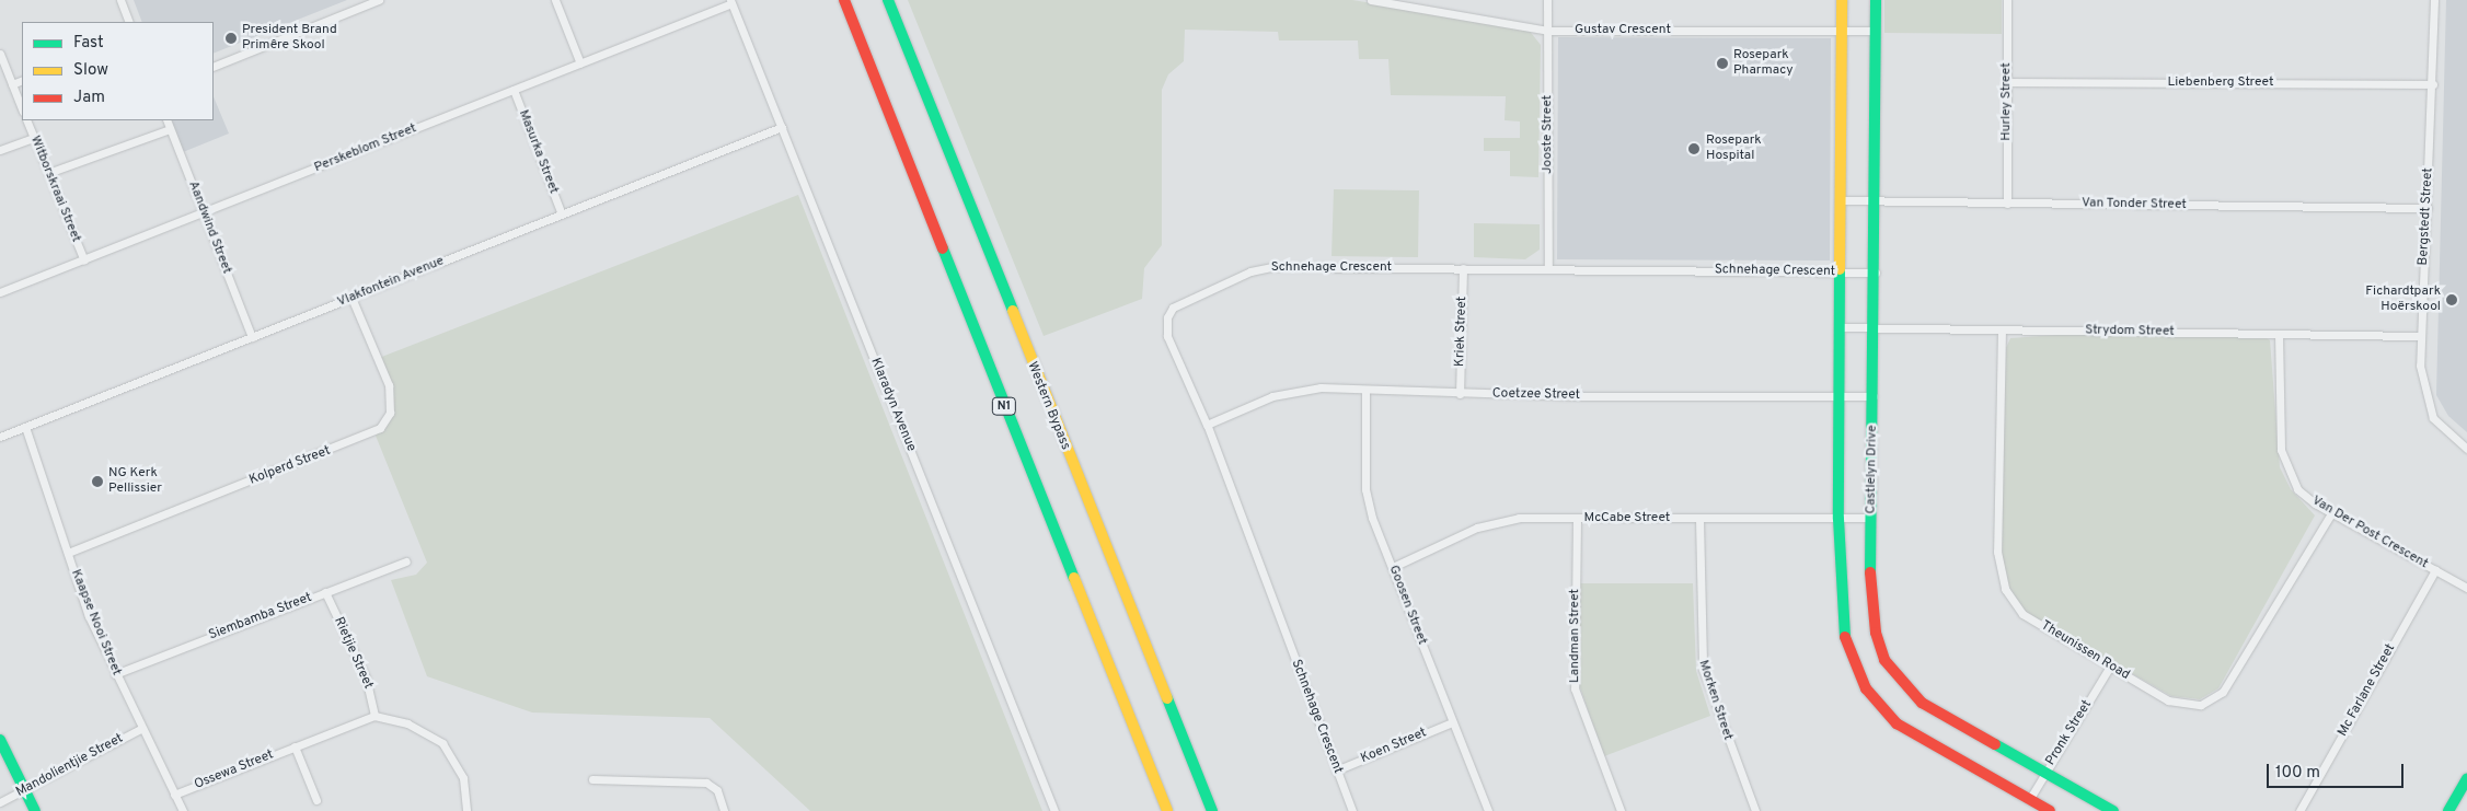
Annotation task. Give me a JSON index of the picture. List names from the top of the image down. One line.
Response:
{"streets":{"main road":["N1","Western Bypass","Castlelyn Drive"],"street":["Gustav Crescent","Liebenberg Street","Hurley Street","Jooste Street","Perskeblom Street","Masurka Street","Witborskraai Street","Van Tonder Street","Bergstedt Street","Aandwind Street","Schnehage Crescent","Vlakfontein Avenue","Kriek Street","Strydom Street","Coetzee Street","Klaradyn Avenue","Kolperd Street","McCabe Street","Van Der Post Crescent","Goosen Street","Siembamba Street","Kaapse Nooi Street","Landman Street","Theunissen Road","Rietjie Street","Mc Farlane Street","Morken Street","Pronk Street","Koen Street","Mandolientjie Street","Ossewa Street"]},"crossings":[["Gustav Crescent","Jooste Street"],["Gustav Crescent","Castlelyn Drive"],["Liebenberg Street","Hurley Street"],["Liebenberg Street","Bergstedt Street"],["Hurley Street","Van Tonder Street"],["Jooste Street","Schnehage Crescent"],["Perskeblom Street","Masurka Street"],["Perskeblom Street","Witborskraai Street"],["Perskeblom Street","Aandwind Street"],["Perskeblom Street","Klaradyn Avenue"],["Masurka Street","Vlakfontein Avenue"],["Van Tonder Street","Bergstedt Street"],["Van Tonder Street","Castlelyn Drive"],["Bergstedt Street","Strydom Street"],["Aandwind Street","Vlakfontein Avenue"],["Schnehage Crescent","Kriek Street"],["Schnehage Crescent","Coetzee Street"],["Schnehage Crescent","Castlelyn Drive"],["Schnehage Crescent","Koen Street"],["Vlakfontein Avenue","Klaradyn Avenue"],["Vlakfontein Avenue","Kolperd Street"],["Vlakfontein Avenue","Kaapse Nooi Street"],["Kriek Street","Coetzee Street"],["Strydom Street","Castlelyn Drive"],["Strydom Street","Van Der Post Crescent"],["Strydom Street","Theunissen Road"],["Coetzee Street","Castlelyn Drive"],["Coetzee Street","Goosen Street"],["Kolperd Street","Kaapse Nooi Street"],["Castlelyn Drive","McCabe Street"],["Castlelyn Drive","Pronk Street"],["McCabe Street","Goosen Street"],["McCabe Street","Landman Street"],["McCabe Street","Morken Street"],["Van Der Post Crescent","Theunissen Road"],["Van Der Post Crescent","Mc Farlane Street"],["Goosen Street","Koen Street"],["Siembamba Street","Kaapse Nooi Street"],["Siembamba Street","Rietjie Street"],["Kaapse Nooi Street","Mandolientjie Street"],["Kaapse Nooi Street","Ossewa Street"],["Theunissen Road","Pronk Street"],["Rietjie Street","Ossewa Street"]],"places":["President Brand Primêre Skool","Rosepark Pharmacy","Rosepark Hospital","Fichardtpark Hoërskool","NG Kerk Pellissier"],"legend":["Fast","Slow","Jam"],"scale_bar":"100 m"}
